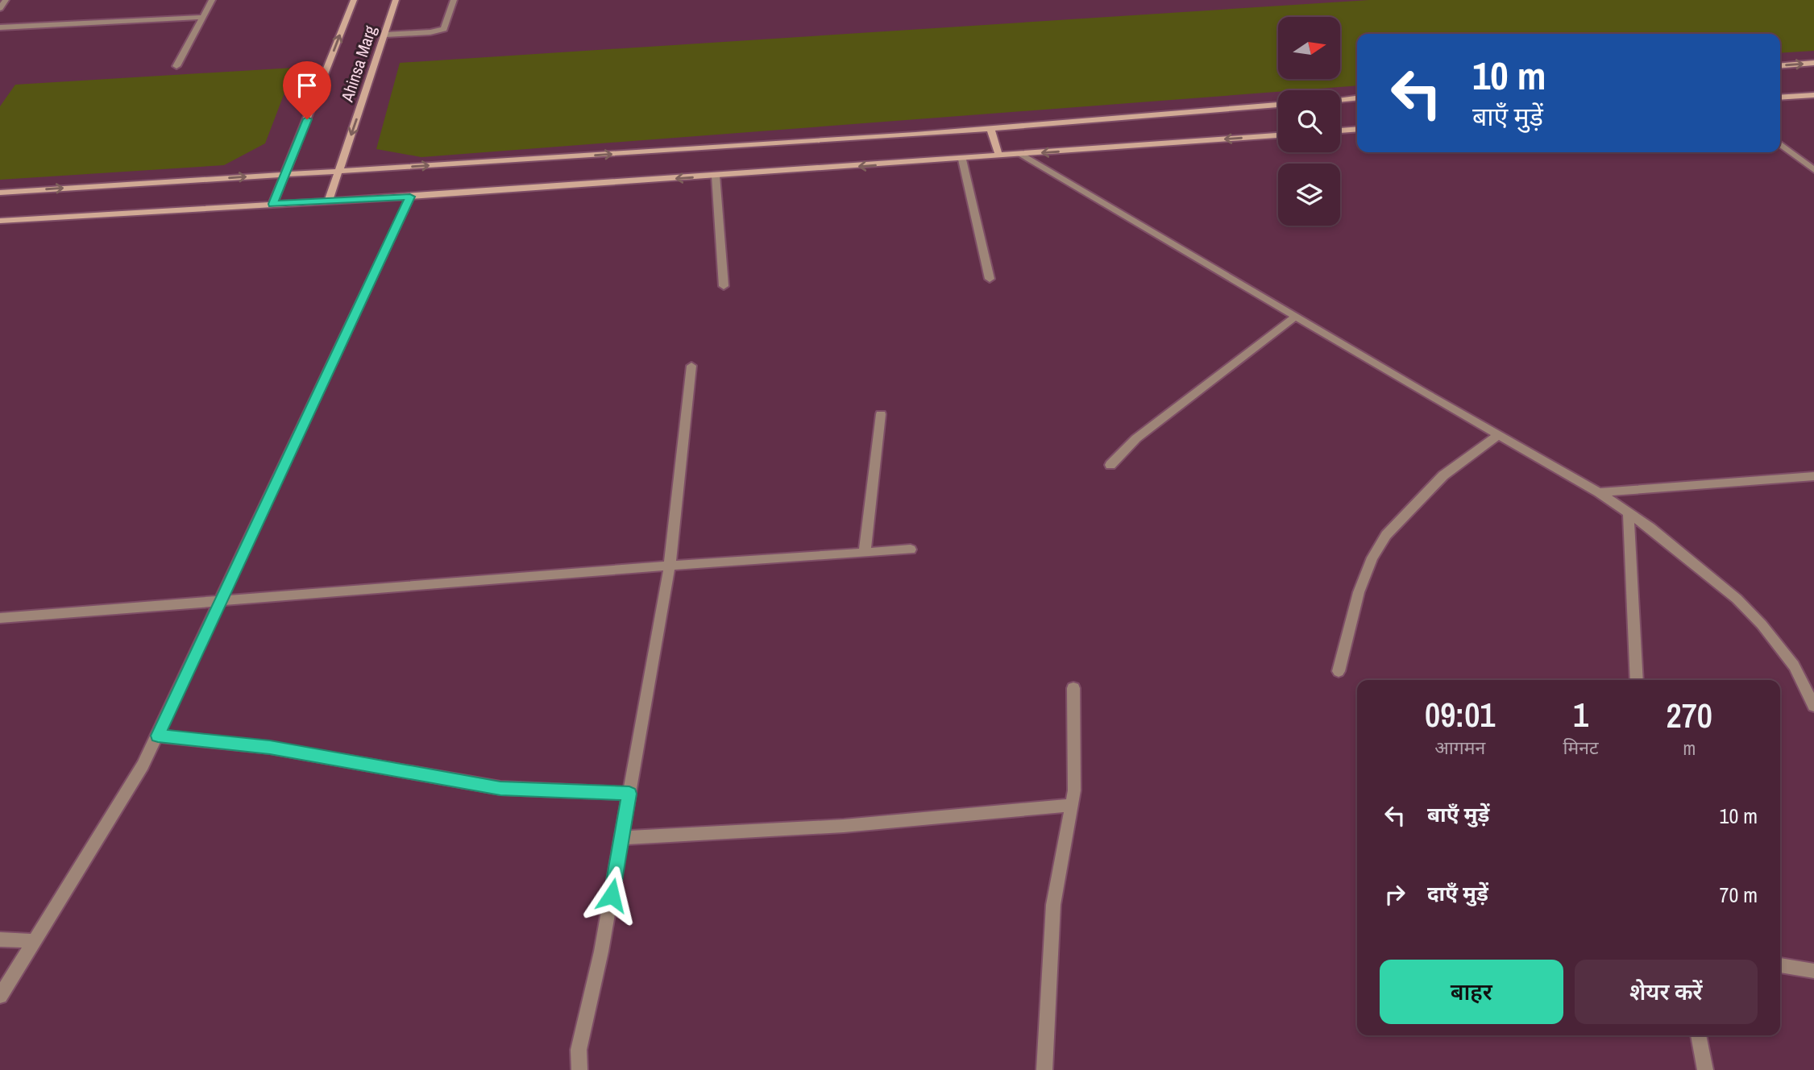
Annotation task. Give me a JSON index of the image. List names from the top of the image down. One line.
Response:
{"streets":{"street":["Ahinsa Marg"]},"north":"right","page":{"turn":["10 m","बाएँ मुड़ें"],"eta":["09:01","आगमन","1","मिनट","270","m"],"list":[{"name":"बाएँ मुड़ें","value":"10 m"},{"name":"दाएँ मुड़ें","value":"70 m"}],"buttons":["बाहर","शेयर करें"]}}
